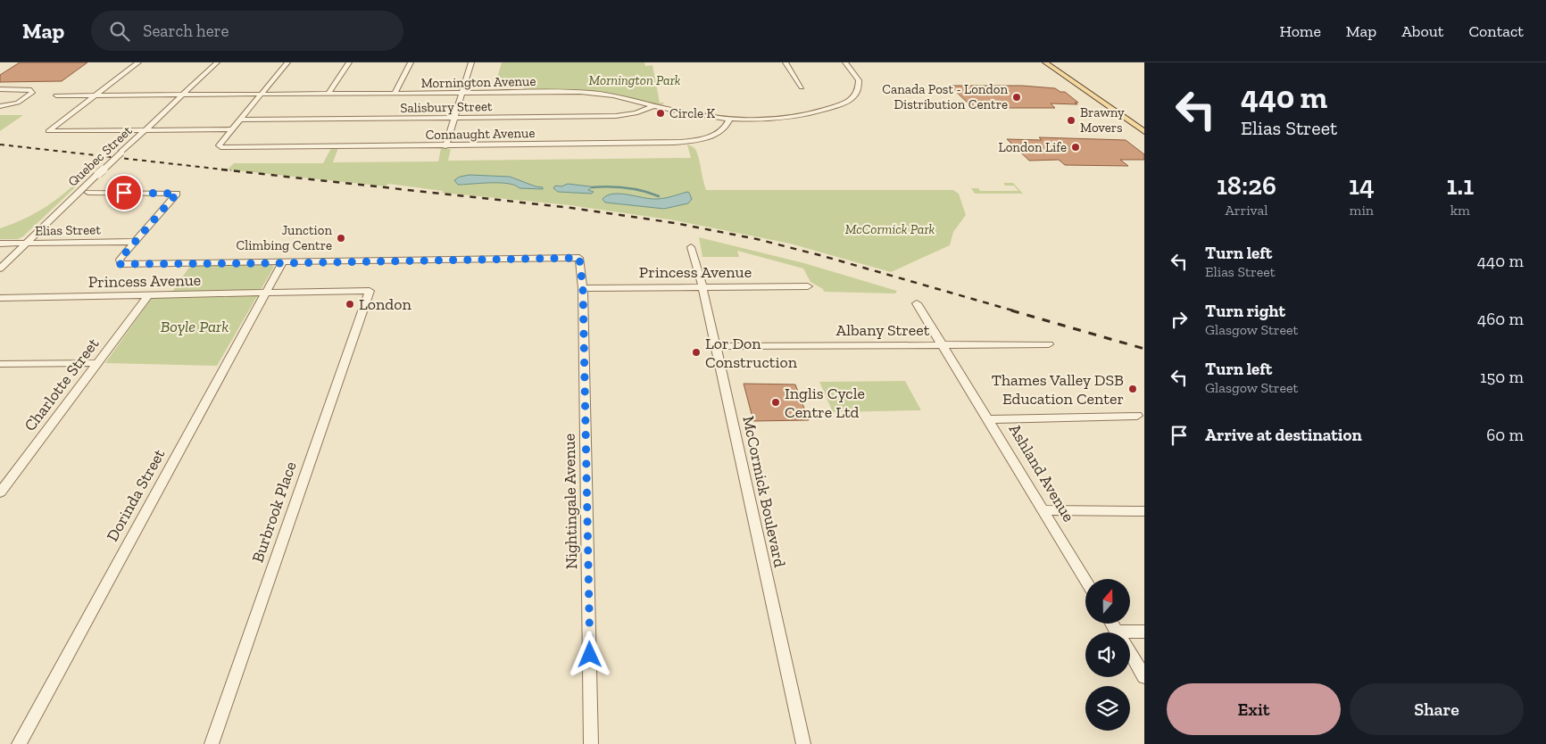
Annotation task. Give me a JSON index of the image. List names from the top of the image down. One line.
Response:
{"streets":{"street":["Mornington Avenue","Salisbury Street","Connaught Avenue","Quebec Street","Elias Street","Princess Avenue","Albany Street","Charlotte Street","Ashland Avenue","McCormick Boulevard","Dorinda Street","Nightingale Avenue","Burbrook Place"]},"crossings":[["Mornington Avenue","Salisbury Street"],["Mornington Avenue","Connaught Avenue"],["Mornington Avenue","Quebec Street"],["Quebec Street","Elias Street"],["Princess Avenue","Charlotte Street"],["Princess Avenue","McCormick Boulevard"],["Princess Avenue","Dorinda Street"],["Princess Avenue","Nightingale Avenue"],["Princess Avenue","Burbrook Place"],["Albany Street","Ashland Avenue"],["Albany Street","McCormick Boulevard"],["Dorinda Street","Nightingale Avenue"]],"parks":["Mornington Park","McCormick Park","Boyle Park"],"places":["Canada Post - London Distribution Centre","Circle K","Brawny Movers","London Life","Junction Climbing Centre","London","Lor Don Construction","Thames Valley DSB Education Center","Inglis Cycle Centre Ltd"],"north":"top","page":{"header":"Map","search":"Search here","nav":["Home","Map","About","Contact"],"turn":["440 m","Elias Street"],"eta":["18:26","Arrival","14","min","1.1","km"],"list":[{"name":"Turn left","note":"Elias Street","value":"440 m"},{"name":"Turn right","note":"Glasgow Street","value":"460 m"},{"name":"Turn left","note":"Glasgow Street","value":"150 m"},{"name":"Arrive at destination","value":"60 m"}],"buttons":["Exit","Share"]}}
